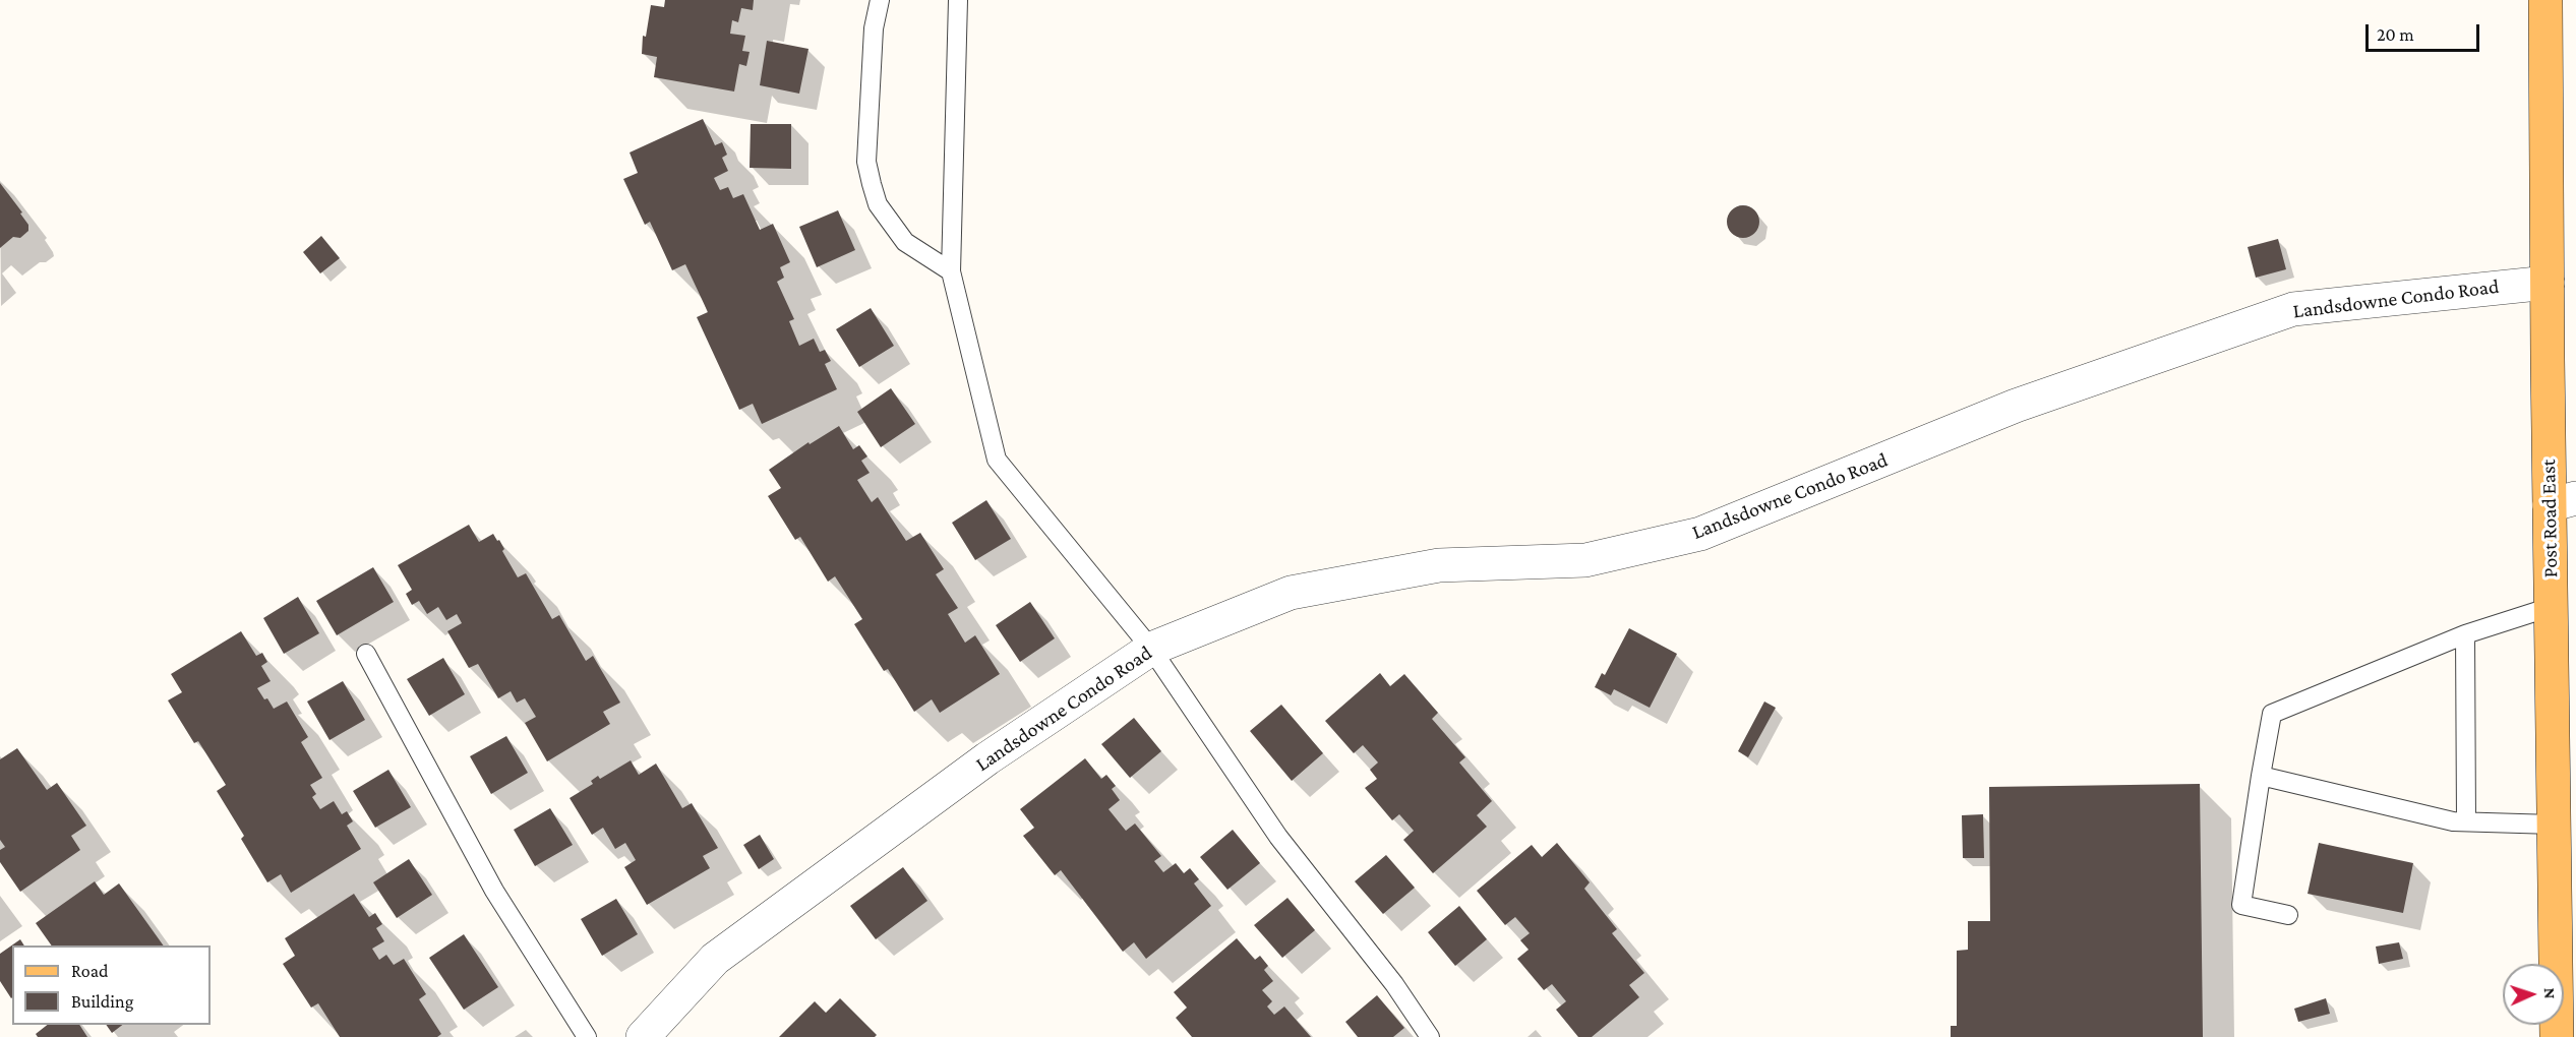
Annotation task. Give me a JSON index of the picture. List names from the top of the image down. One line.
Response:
{"streets":{"main road":["Post Road East"],"street":["Landsdowne Condo Road"]},"crossings":[["Landsdowne Condo Road","Post Road East"]],"legend":["Road","Building"],"scale_bar":"20 m","north":"right"}
